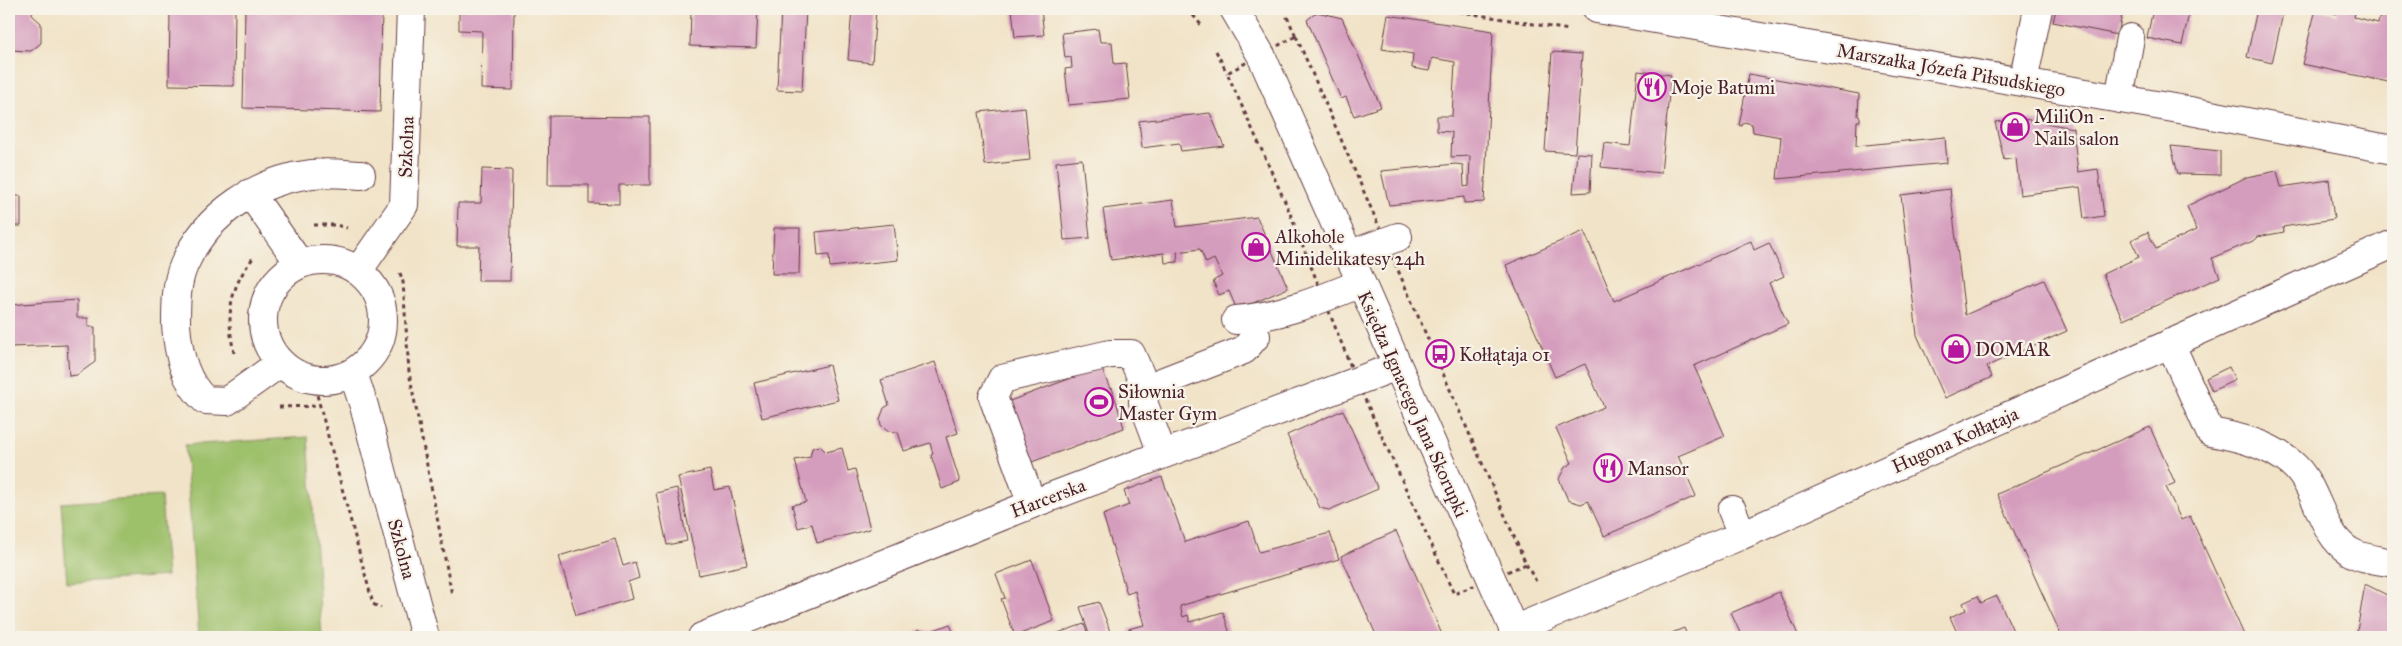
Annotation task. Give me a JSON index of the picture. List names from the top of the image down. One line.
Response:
{"streets":{"street":["Marszałka Józefa Piłsudskiego","Szkolna","Księdza Ignacego Jana Skorupki","Hugona Kołłątaja","Harcerska"]},"crossings":[["Księdza Ignacego Jana Skorupki","Hugona Kołłątaja"],["Księdza Ignacego Jana Skorupki","Harcerska"]],"places":{"restaurant":["Moje Batumi","Mansor"],"shop":["MiliOn - Nails salon","Alkohole Minidelikatesy 24h","DOMAR"],"bus stop":["Kołłątaja 01"],"sports":["Siłownia Master Gym"]}}
